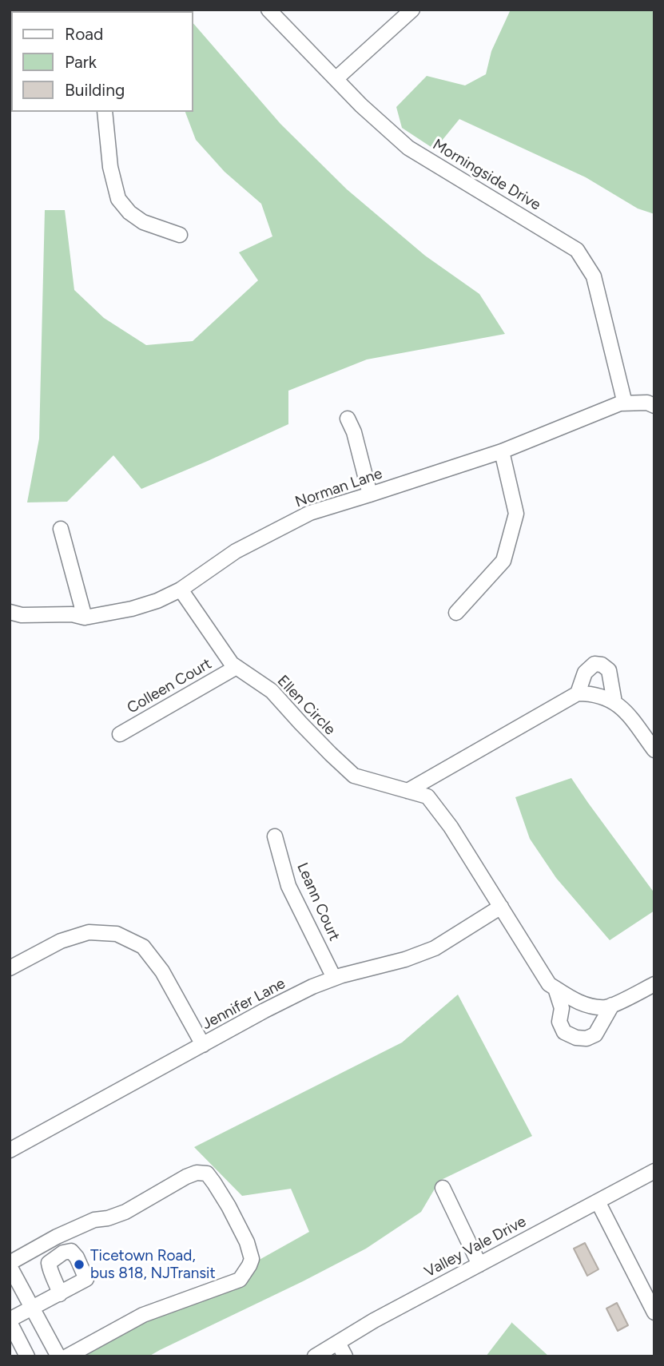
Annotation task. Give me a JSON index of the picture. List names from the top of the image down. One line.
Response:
{"streets":{"street":["Morningside Drive","Norman Lane","Colleen Court","Ellen Circle","Leann Court","Jennifer Lane","Valley Vale Drive"]},"crossings":[["Morningside Drive","Norman Lane"],["Norman Lane","Ellen Circle"],["Colleen Court","Ellen Circle"],["Ellen Circle","Jennifer Lane"],["Leann Court","Jennifer Lane"]],"places":["Ticetown Road, bus 818, NJTransit"],"legend":["Road","Park","Building"]}
